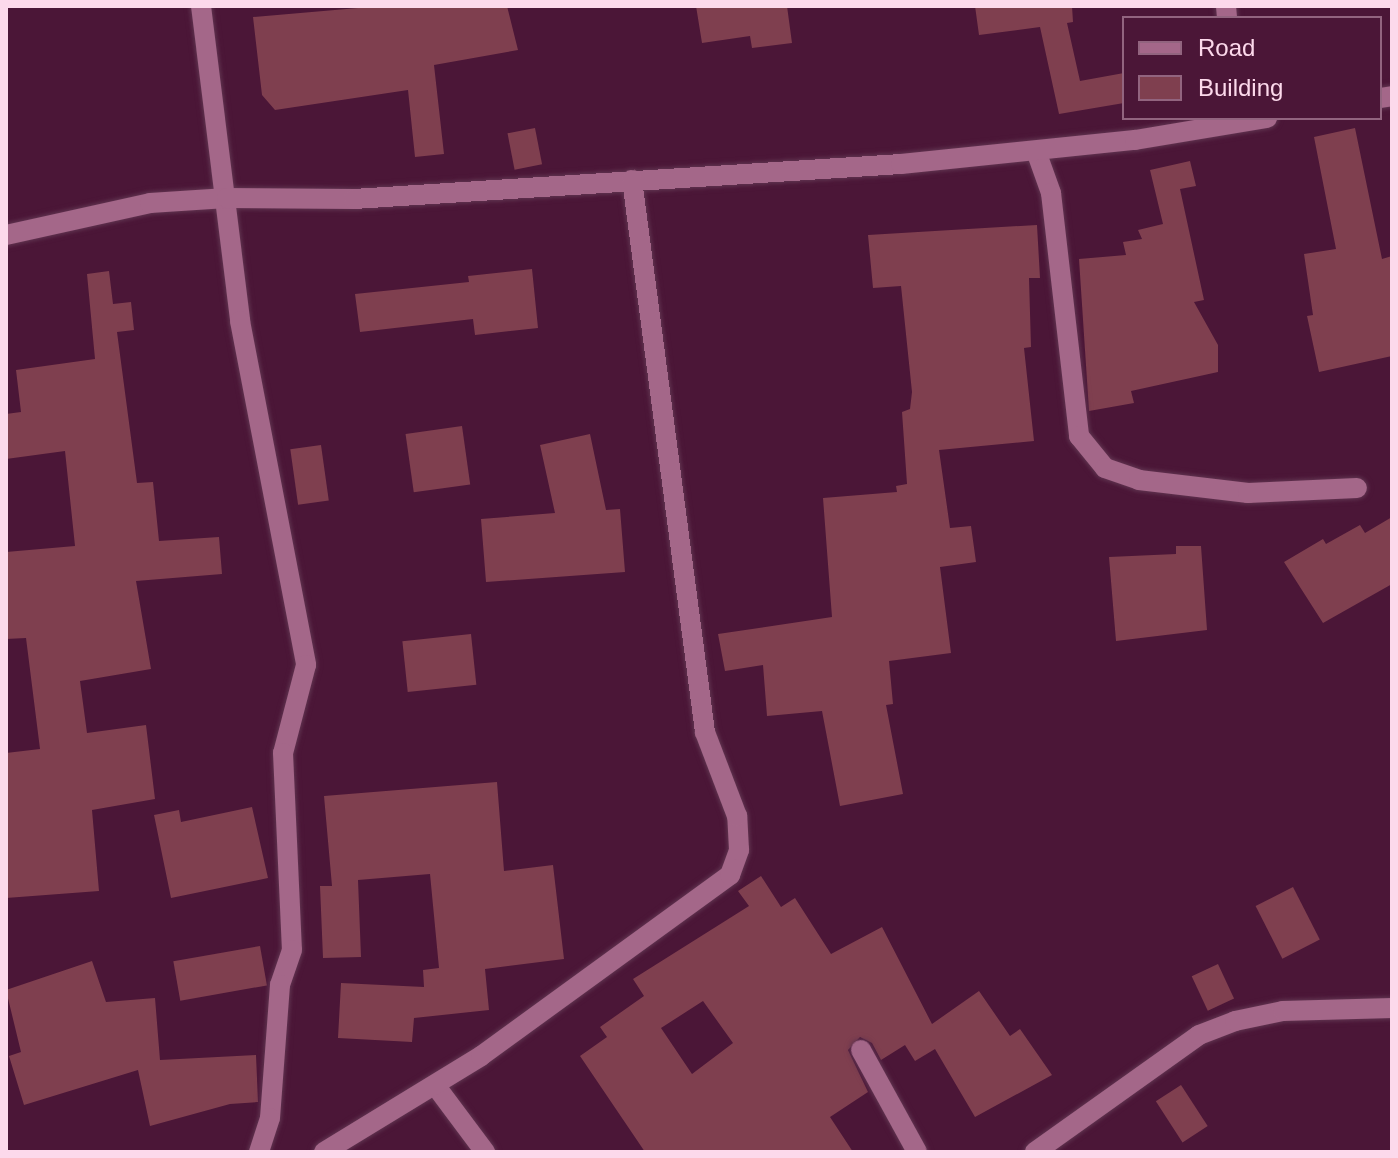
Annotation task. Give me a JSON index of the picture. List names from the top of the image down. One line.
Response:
{"legend":["Road","Building"]}
